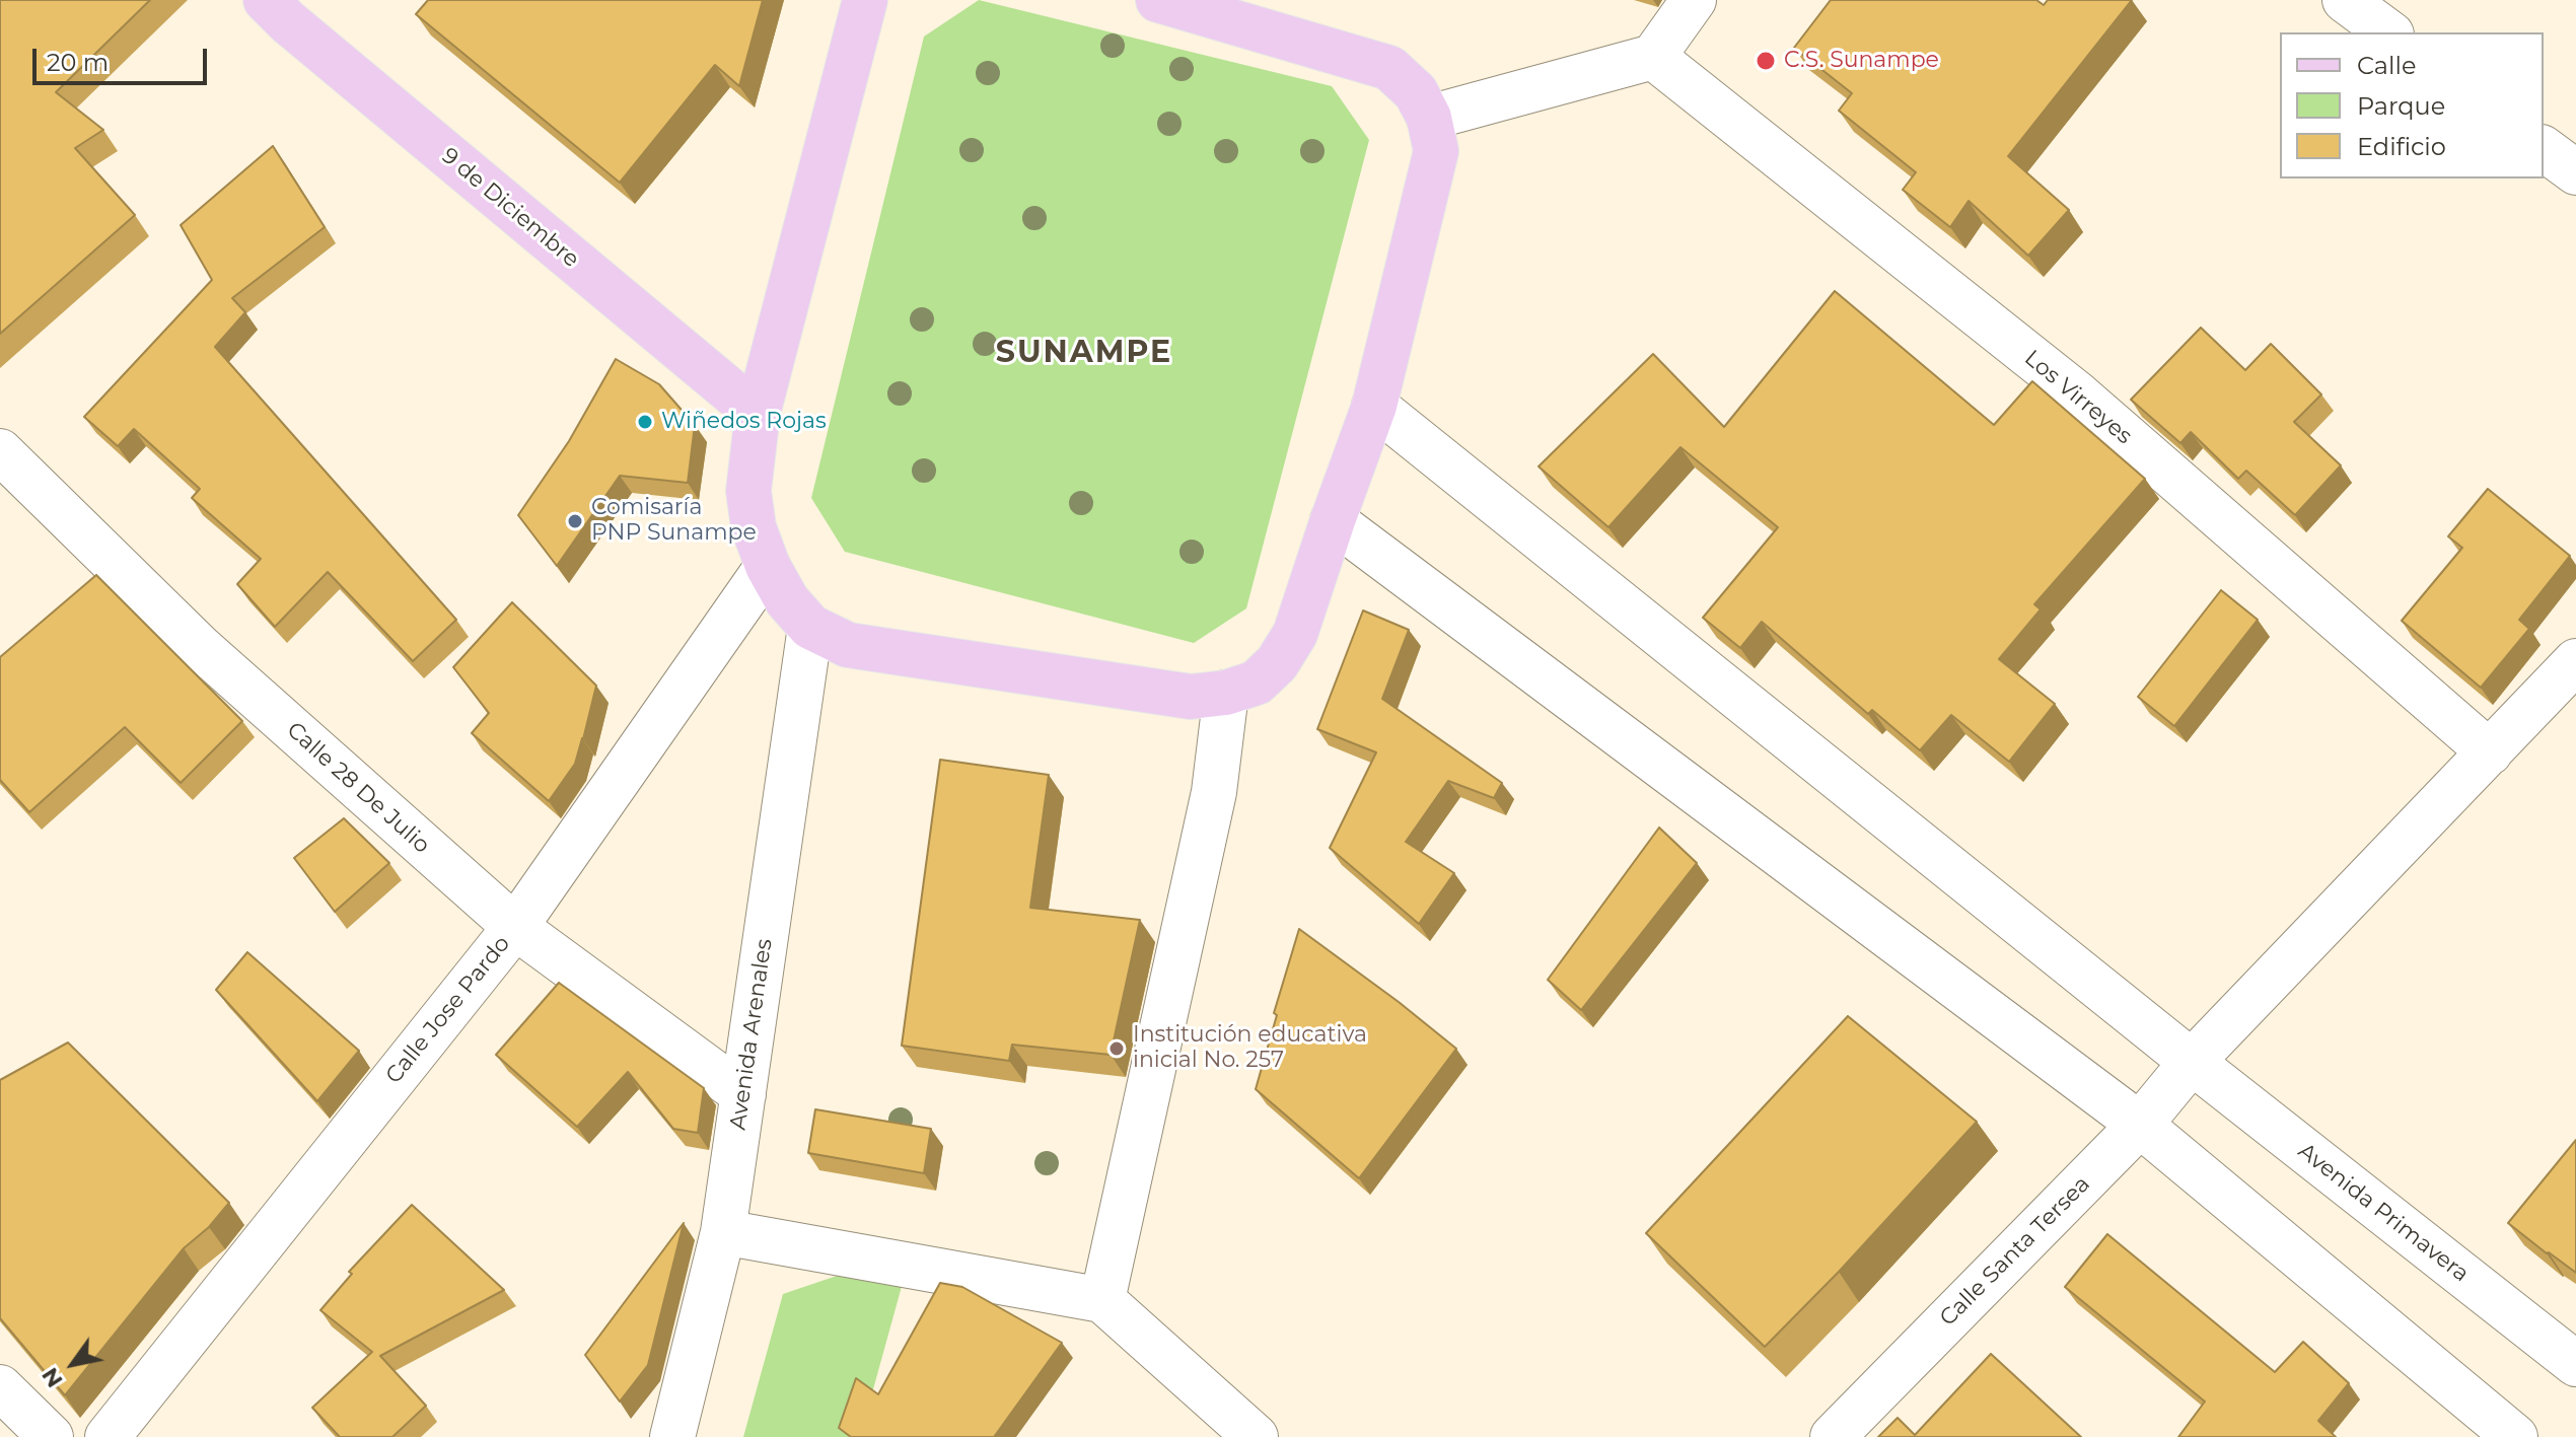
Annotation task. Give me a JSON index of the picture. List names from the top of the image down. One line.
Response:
{"streets":{"main road":["9 de Diciembre"],"street":["Los Virreyes","Calle 28 De Julio","Calle Jose Pardo","Avenida Arenales","Avenida Primavera","Calle Santa Tersea"]},"crossings":[["Los Virreyes","Calle Santa Tersea"],["Calle 28 De Julio","Calle Jose Pardo"],["Calle 28 De Julio","Avenida Arenales"],["Avenida Primavera","Calle Santa Tersea"]],"districts":["SUNAMPE"],"places":["C.S. Sunampe","Wiñedos Rojas","Comisaría PNP Sunampe","Institución educativa inicial No. 257"],"legend":["Calle","Parque","Edificio"],"scale_bar":"20 m","north":"bottom left"}
